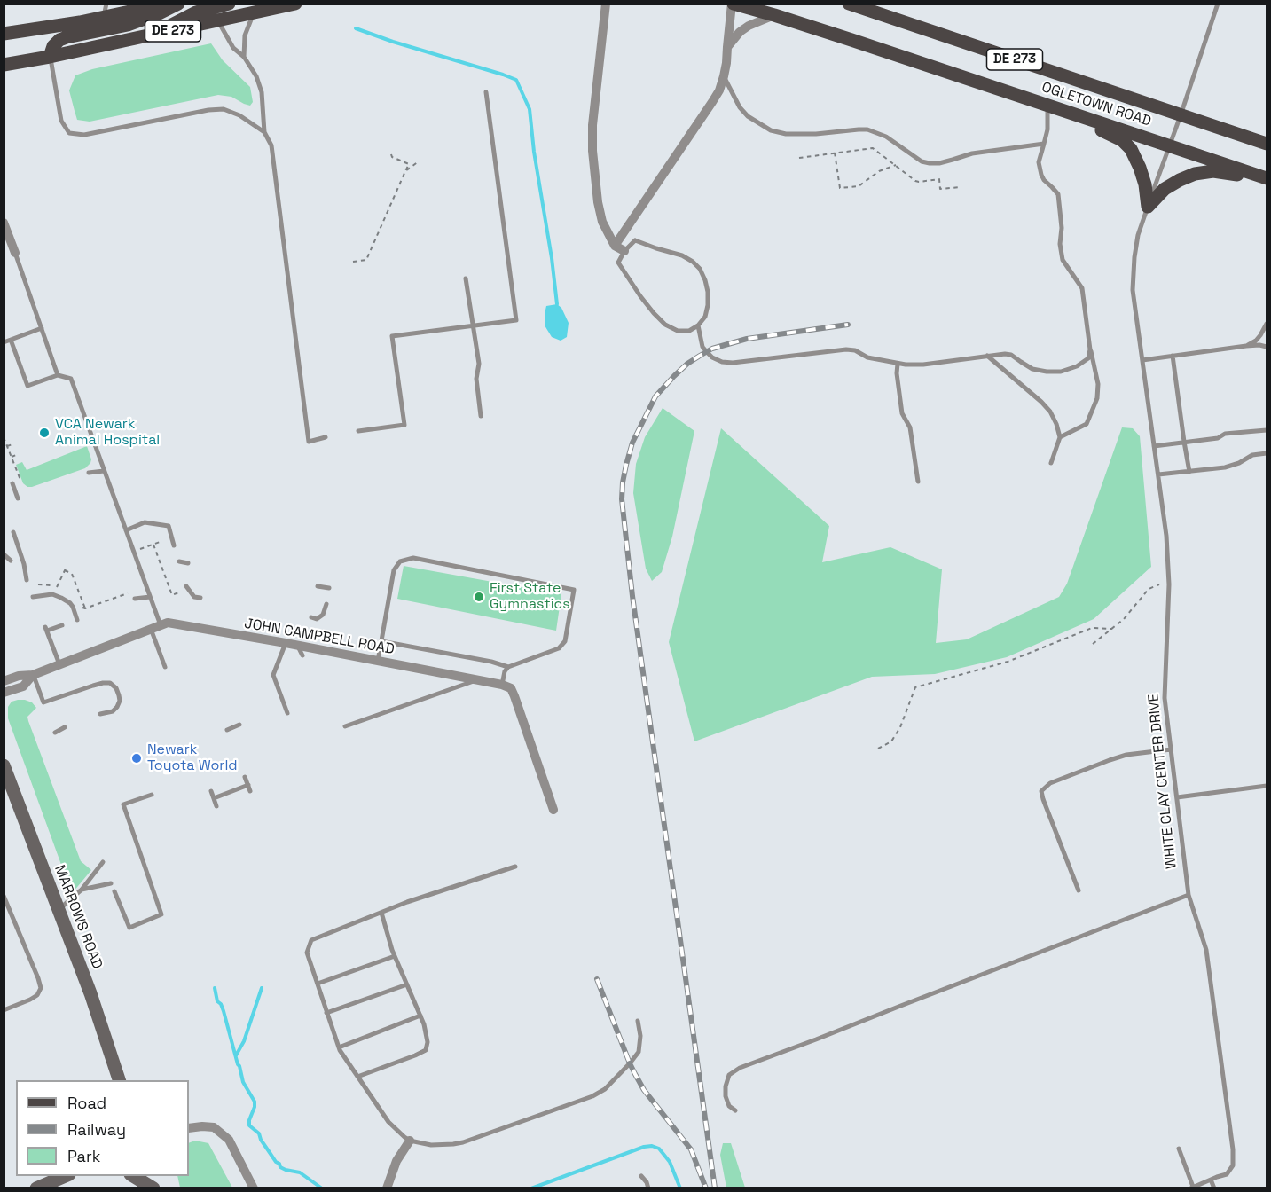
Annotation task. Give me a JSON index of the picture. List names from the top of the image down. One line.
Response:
{"streets":{"main road":["DE 273","OGLETOWN ROAD"],"street":["JOHN CAMPBELL ROAD","MARROWS ROAD"],"lane":["WHITE CLAY CENTER DRIVE"]},"crossings":[["OGLETOWN ROAD","WHITE CLAY CENTER DRIVE"]],"places":["VCA Newark Animal Hospital","First State Gymnastics","Newark Toyota World"],"legend":["Road","Railway","Park"]}
